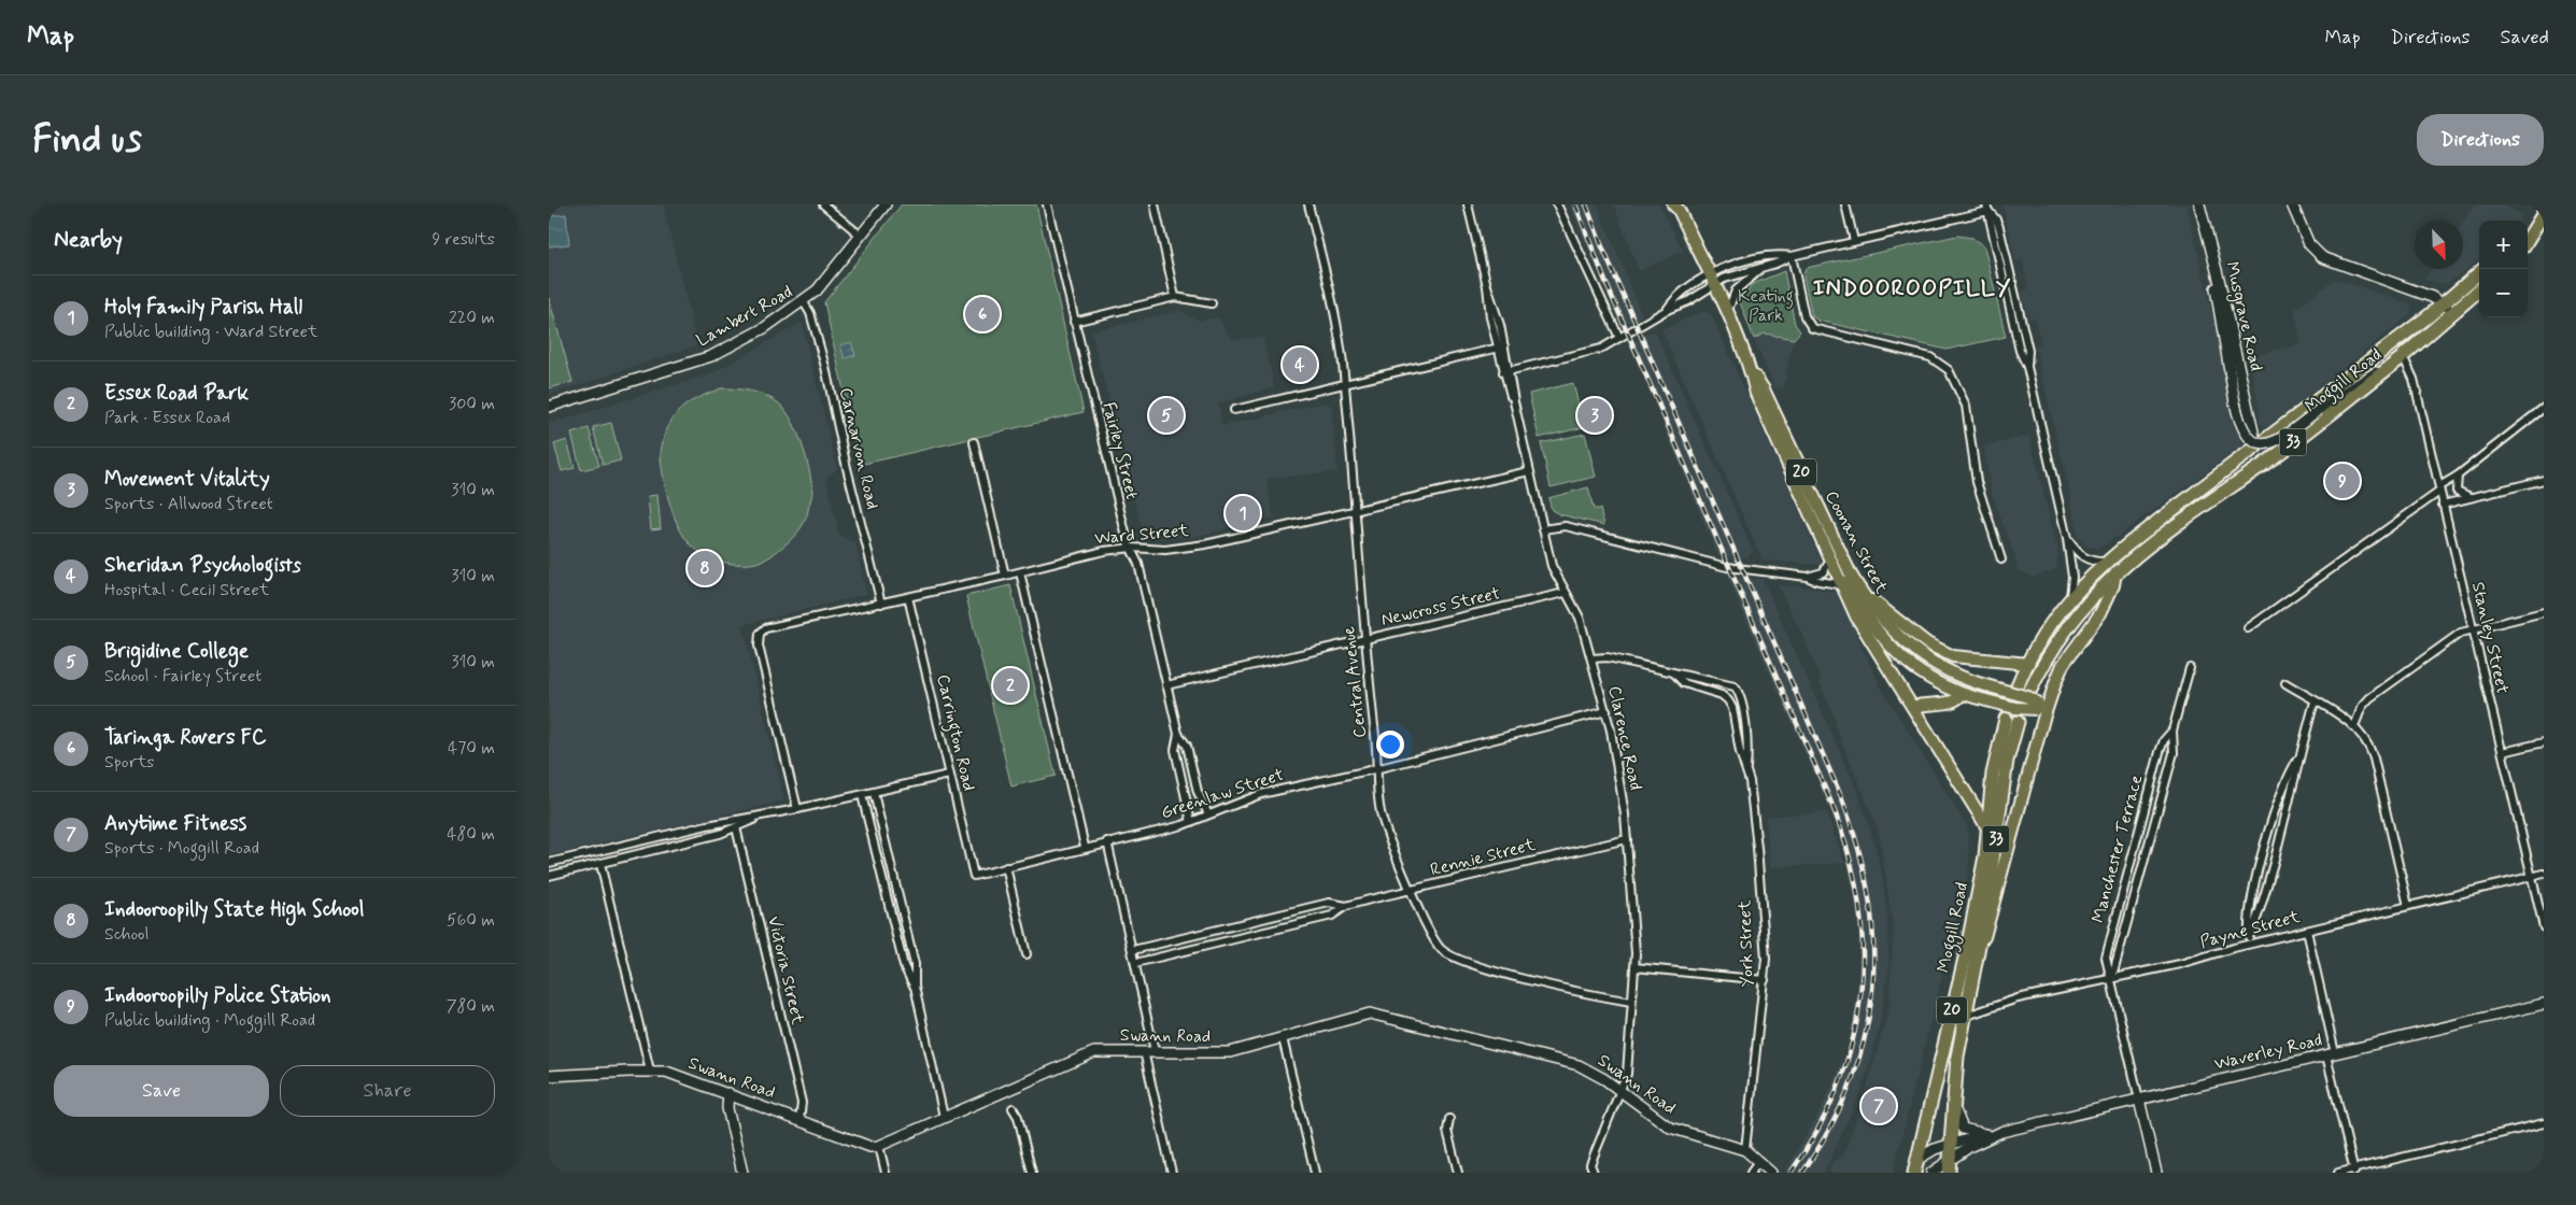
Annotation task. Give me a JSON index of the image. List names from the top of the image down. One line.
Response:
{"streets":{"highway":["Moggill Road","33","20"],"main road":["Coonan Street"],"street":["Lambert Road","Musgrave Road","Carnarvon Road","Fairley Street","Ward Street","Newcross Street","Stanley Street","Central Avenue","Carrington Road","Clarence Road","Greenlaw Street","Manchester Terrace","Rennie Street","Payne Street","York Street","Victoria Street","Swann Road","Waverley Road"]},"crossings":[["Lambert Road","Carnarvon Road"],["Musgrave Road","Moggill Road"],["Moggill Road","Coonan Street"],["Moggill Road","Stanley Street"],["Moggill Road","Payne Street"],["Moggill Road","Waverley Road"],["Carnarvon Road","Ward Street"],["Fairley Street","Ward Street"],["Fairley Street","Newcross Street"],["Fairley Street","Greenlaw Street"],["Ward Street","Central Avenue"],["Ward Street","Carrington Road"],["Ward Street","Clarence Road"],["Newcross Street","Central Avenue"],["Newcross Street","Clarence Road"],["Stanley Street","Payne Street"],["Central Avenue","Clarence Road"],["Central Avenue","Greenlaw Street"],["Central Avenue","Rennie Street"],["Carrington Road","Greenlaw Street"],["Clarence Road","Greenlaw Street"],["Clarence Road","Rennie Street"],["Clarence Road","York Street"],["Clarence Road","Swann Road"],["Manchester Terrace","Payne Street"],["Manchester Terrace","Waverley Road"],["York Street","Swann Road"],["Victoria Street","Swann Road"]],"districts":["INDOOROOPILLY"],"parks":["Keating Park"],"north":"bottom right","page":{"header":"Map","nav":["Map","Directions","Saved"],"buttons":["Directions",["Save","Share"]],"title":"Find us","heading":["Nearby","9 results"],"map_buttons":["+","−"],"list":[{"mark":"1","name":"Holy Family Parish Hall","note":"Public building · Ward Street","value":"220 m"},{"mark":"2","name":"Essex Road Park","note":"Park · Essex Road","value":"300 m"},{"mark":"3","name":"Movement Vitality","note":"Sports · Allwood Street","value":"310 m"},{"mark":"4","name":"Sheridan Psychologists","note":"Hospital · Cecil Street","value":"310 m"},{"mark":"5","name":"Brigidine College","note":"School · Fairley Street","value":"310 m"},{"mark":"6","name":"Taringa Rovers FC","note":"Sports","value":"470 m"},{"mark":"7","name":"Anytime Fitness","note":"Sports · Moggill Road","value":"480 m"},{"mark":"8","name":"Indooroopilly State High School","note":"School","value":"560 m"},{"mark":"9","name":"Indooroopilly Police Station","note":"Public building · Moggill Road","value":"780 m"}],"pins":["6","4","3","5","9","1","8","2","7"]}}
